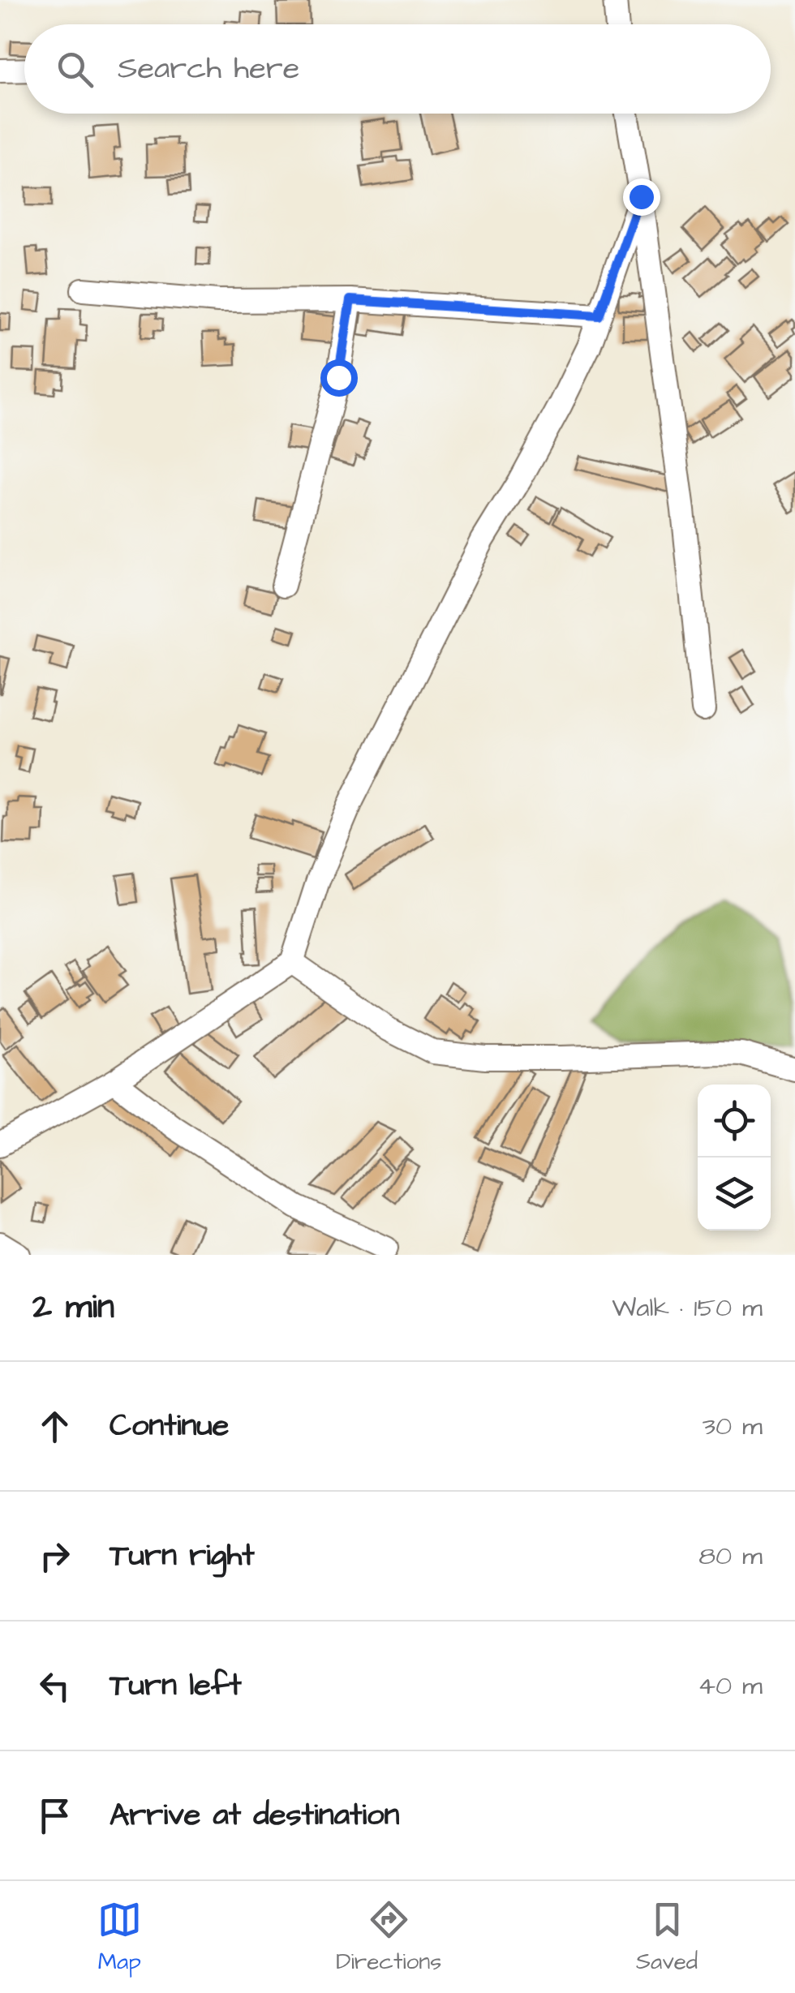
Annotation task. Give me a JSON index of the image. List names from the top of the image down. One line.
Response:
{"page":{"search":"Search here","heading":["2 min","Walk · 150 m"],"list":[["Continue","30 m"],["Turn right","80 m"],["Turn left","40 m"],"Arrive at destination"],"nav":["Map","Directions","Saved"]}}
